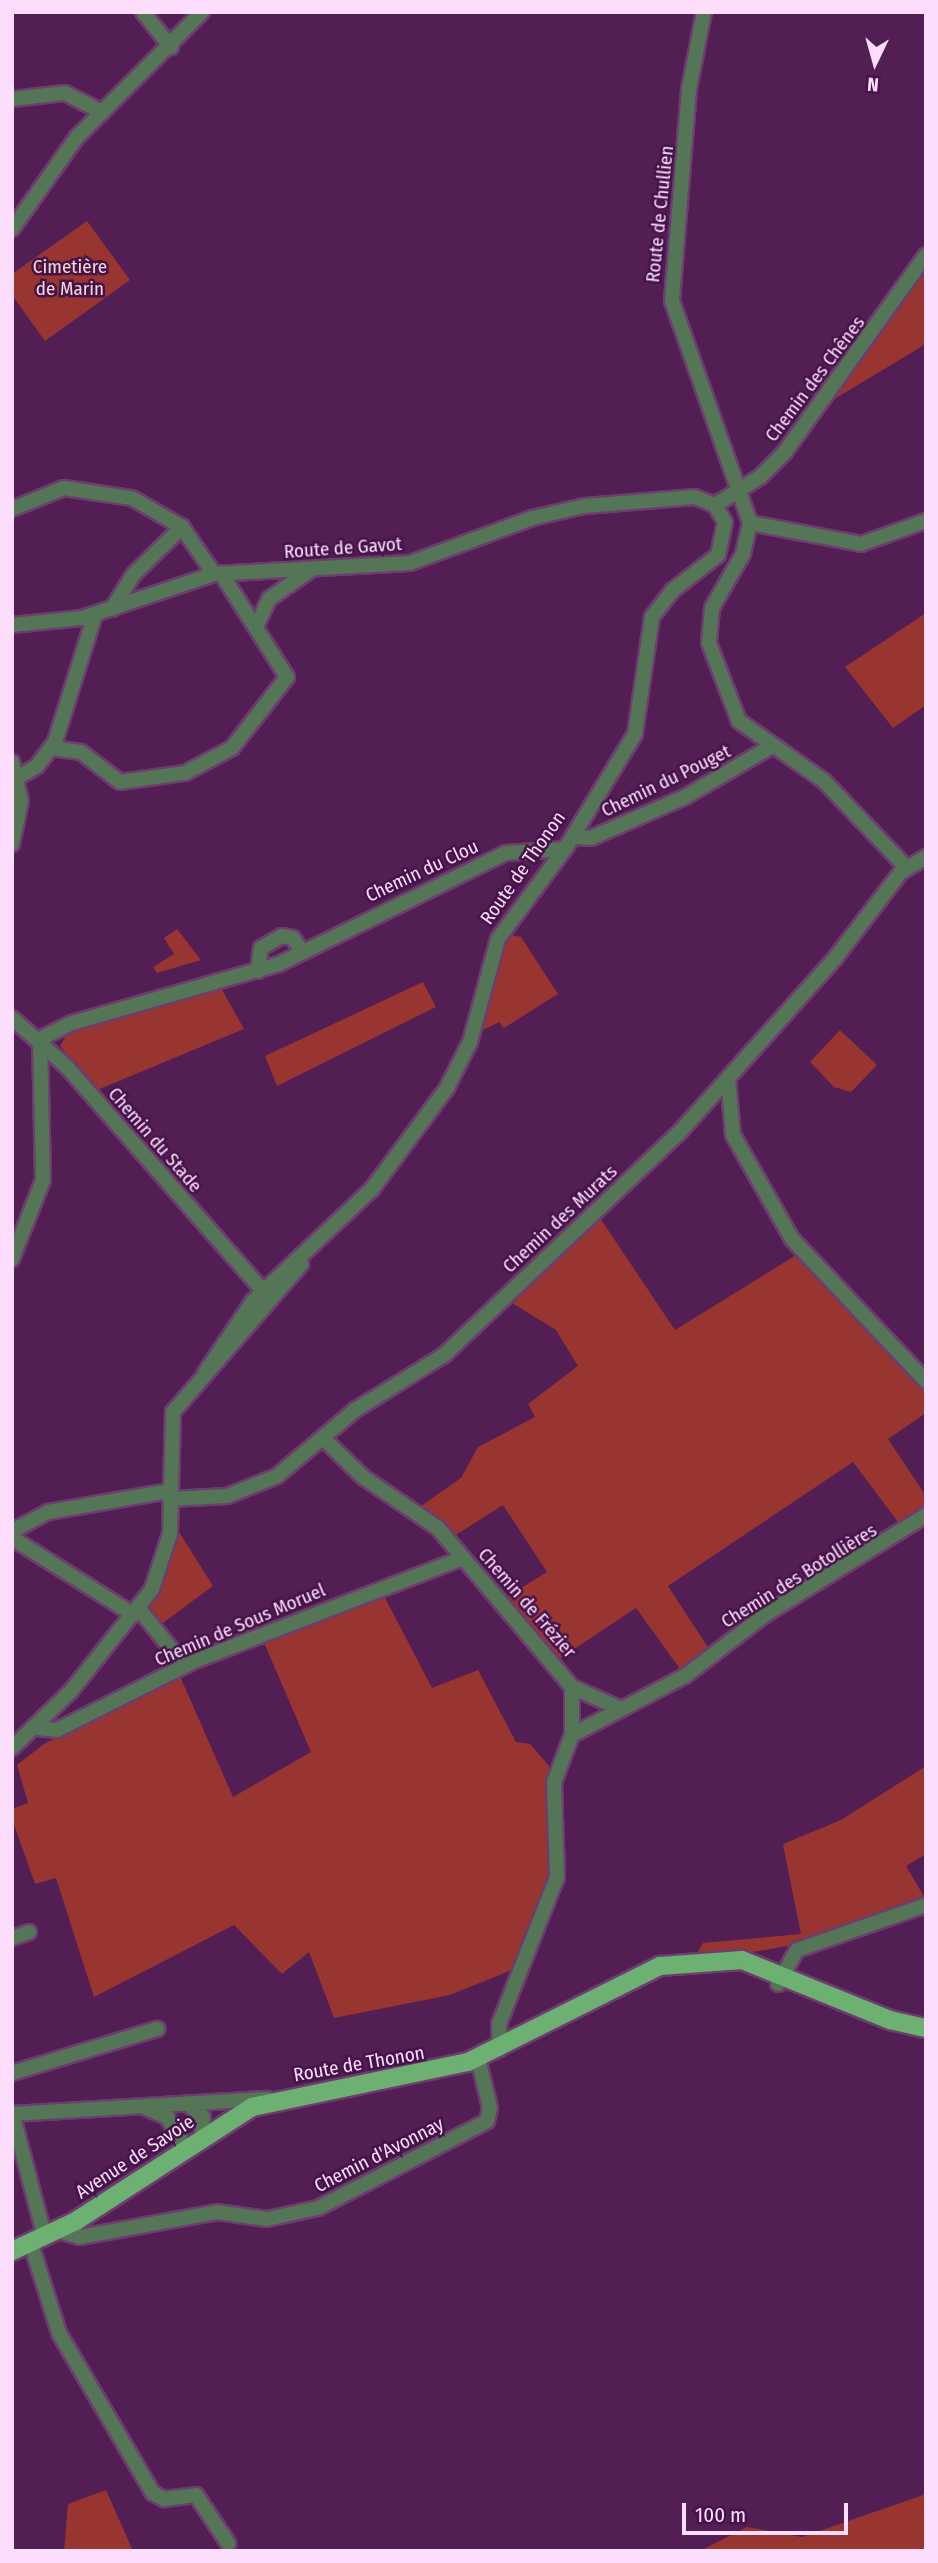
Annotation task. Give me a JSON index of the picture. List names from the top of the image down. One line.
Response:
{"streets":{"main road":["Route de Thonon","Avenue de Savoie"],"street":["Route de Chullien","Chemin des Chênes","Route de Gavot","Chemin du Pouget","Chemin du Clou","Chemin du Stade","Chemin des Murats","Chemin des Botollières","Chemin de Frézier","Chemin de Sous Moruel","Chemin d'Avonnay"]},"crossings":[["Route de Chullien","Chemin des Chênes"],["Chemin des Chênes","Route de Gavot"],["Chemin des Chênes","Route de Thonon"],["Route de Gavot","Route de Thonon"],["Chemin du Pouget","Route de Thonon"],["Chemin du Pouget","Chemin du Clou"],["Route de Thonon","Chemin du Clou"],["Route de Thonon","Chemin du Stade"],["Route de Thonon","Chemin des Murats"],["Route de Thonon","Chemin de Frézier"],["Route de Thonon","Chemin de Sous Moruel"],["Route de Thonon","Chemin d'Avonnay"],["Route de Thonon","Avenue de Savoie"],["Chemin du Clou","Chemin du Stade"],["Chemin des Murats","Chemin de Frézier"],["Chemin des Botollières","Chemin de Frézier"],["Chemin de Frézier","Chemin de Sous Moruel"],["Chemin d'Avonnay","Avenue de Savoie"]],"parks":["Cimetière de Marin"],"scale_bar":"100 m","north":"bottom"}
